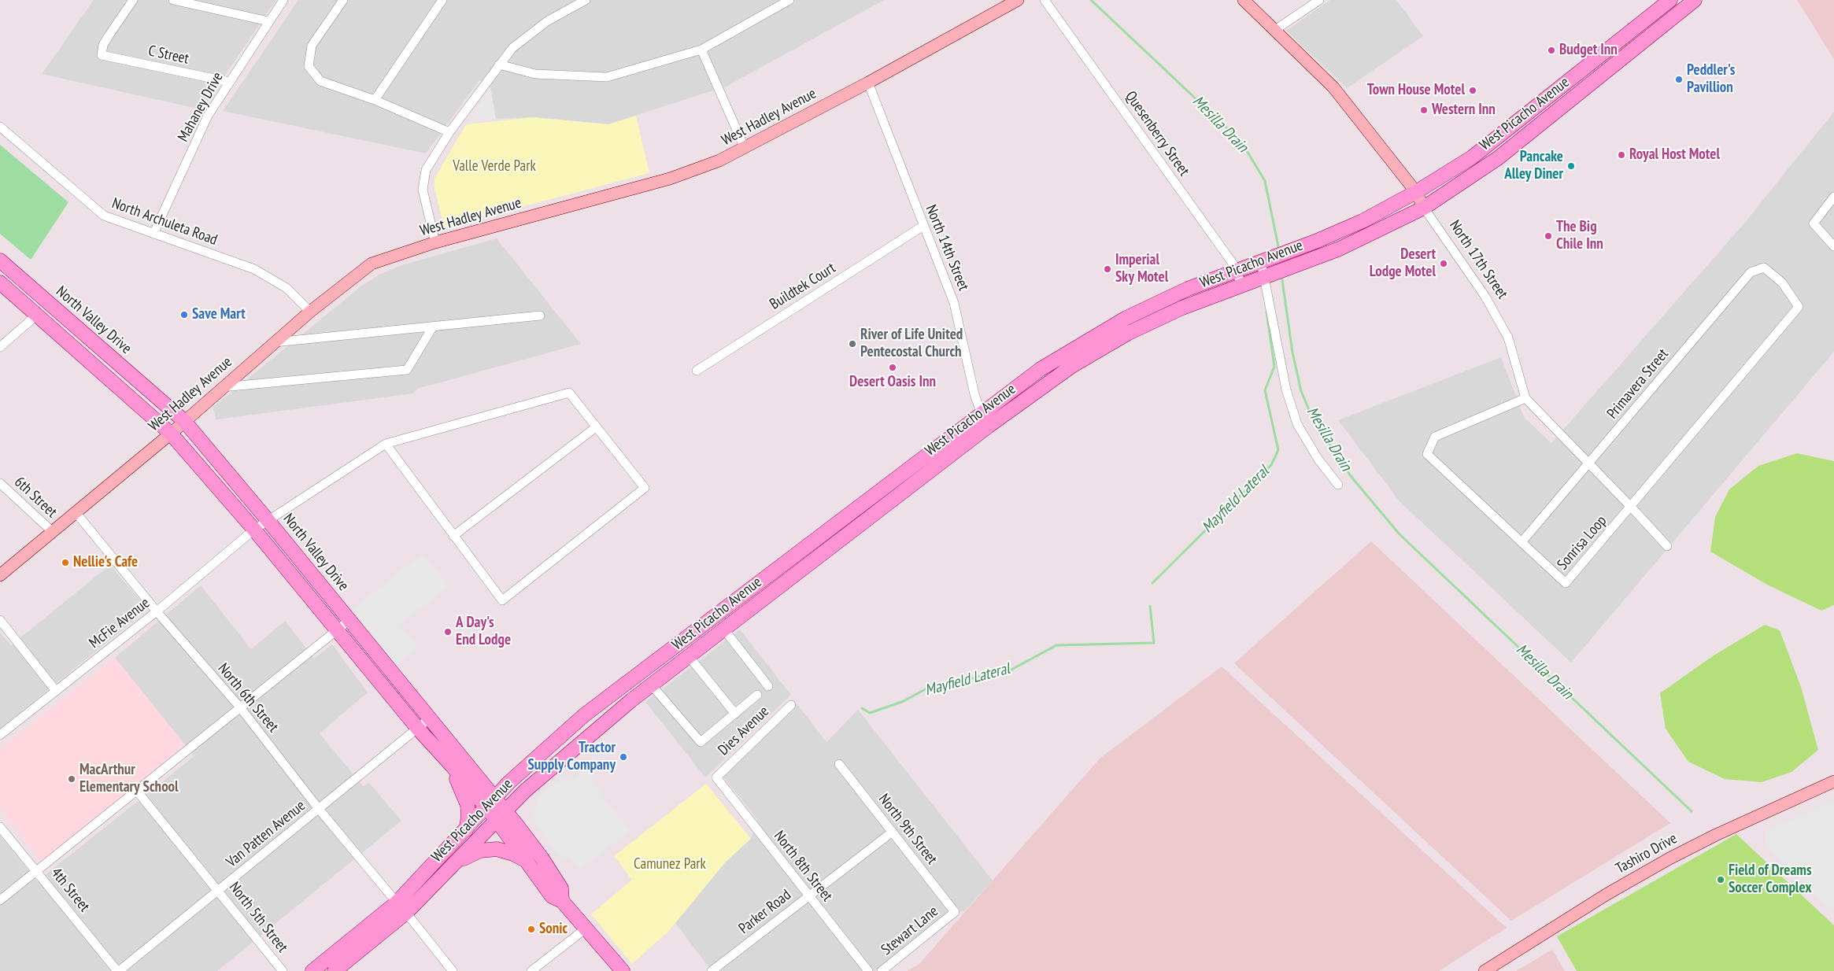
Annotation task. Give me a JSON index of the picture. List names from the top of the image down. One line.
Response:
{"streets":{"main road":["West Picacho Avenue","North Valley Drive"],"street":["C Street","Mahaney Drive","West Hadley Avenue","Quesenberry Street","North Archuleta Road","North 14th Street","North 17th Street","Buildtek Court","Primavera Street","6th Street","Sonrisa Loop","McFie Avenue","North 6th Street","Dies Avenue","North 9th Street","Van Patten Avenue","Tashiro Drive","North 8th Street","4th Street","Parker Road","North 5th Street","Stewart Lane"]},"crossings":[["C Street","Mahaney Drive"],["Mahaney Drive","North Archuleta Road"],["West Picacho Avenue","Quesenberry Street"],["West Picacho Avenue","North 14th Street"],["West Picacho Avenue","North 17th Street"],["West Picacho Avenue","North Valley Drive"],["West Picacho Avenue","North 6th Street"],["West Hadley Avenue","North Archuleta Road"],["West Hadley Avenue","North 14th Street"],["West Hadley Avenue","North Valley Drive"],["West Hadley Avenue","6th Street"],["West Hadley Avenue","North 6th Street"],["North 14th Street","Buildtek Court"],["North 17th Street","Primavera Street"],["North 17th Street","Sonrisa Loop"],["North Valley Drive","McFie Avenue"],["North Valley Drive","Van Patten Avenue"],["Primavera Street","Sonrisa Loop"],["McFie Avenue","North 6th Street"],["North 6th Street","Van Patten Avenue"],["Dies Avenue","North 8th Street"],["North 9th Street","Parker Road"],["North 9th Street","Stewart Lane"],["Van Patten Avenue","4th Street"],["Van Patten Avenue","North 5th Street"],["North 8th Street","Parker Road"]],"water":["Mesilla Drain","Mayfield Lateral"],"parks":["Valle Verde Park","Camunez Park"],"places":["Budget Inn","Peddler's Pavillion","Town House Motel","Western Inn","Royal Host Motel","Pancake Alley Diner","The Big Chile Inn","Desert Lodge Motel","Imperial Sky Motel","Save Mart","River of Life United Pentecostal Church","Desert Oasis Inn","Nellie's Cafe","A Day's End Lodge","Tractor Supply Company","MacArthur Elementary School","Field of Dreams Soccer Complex","Sonic"]}
